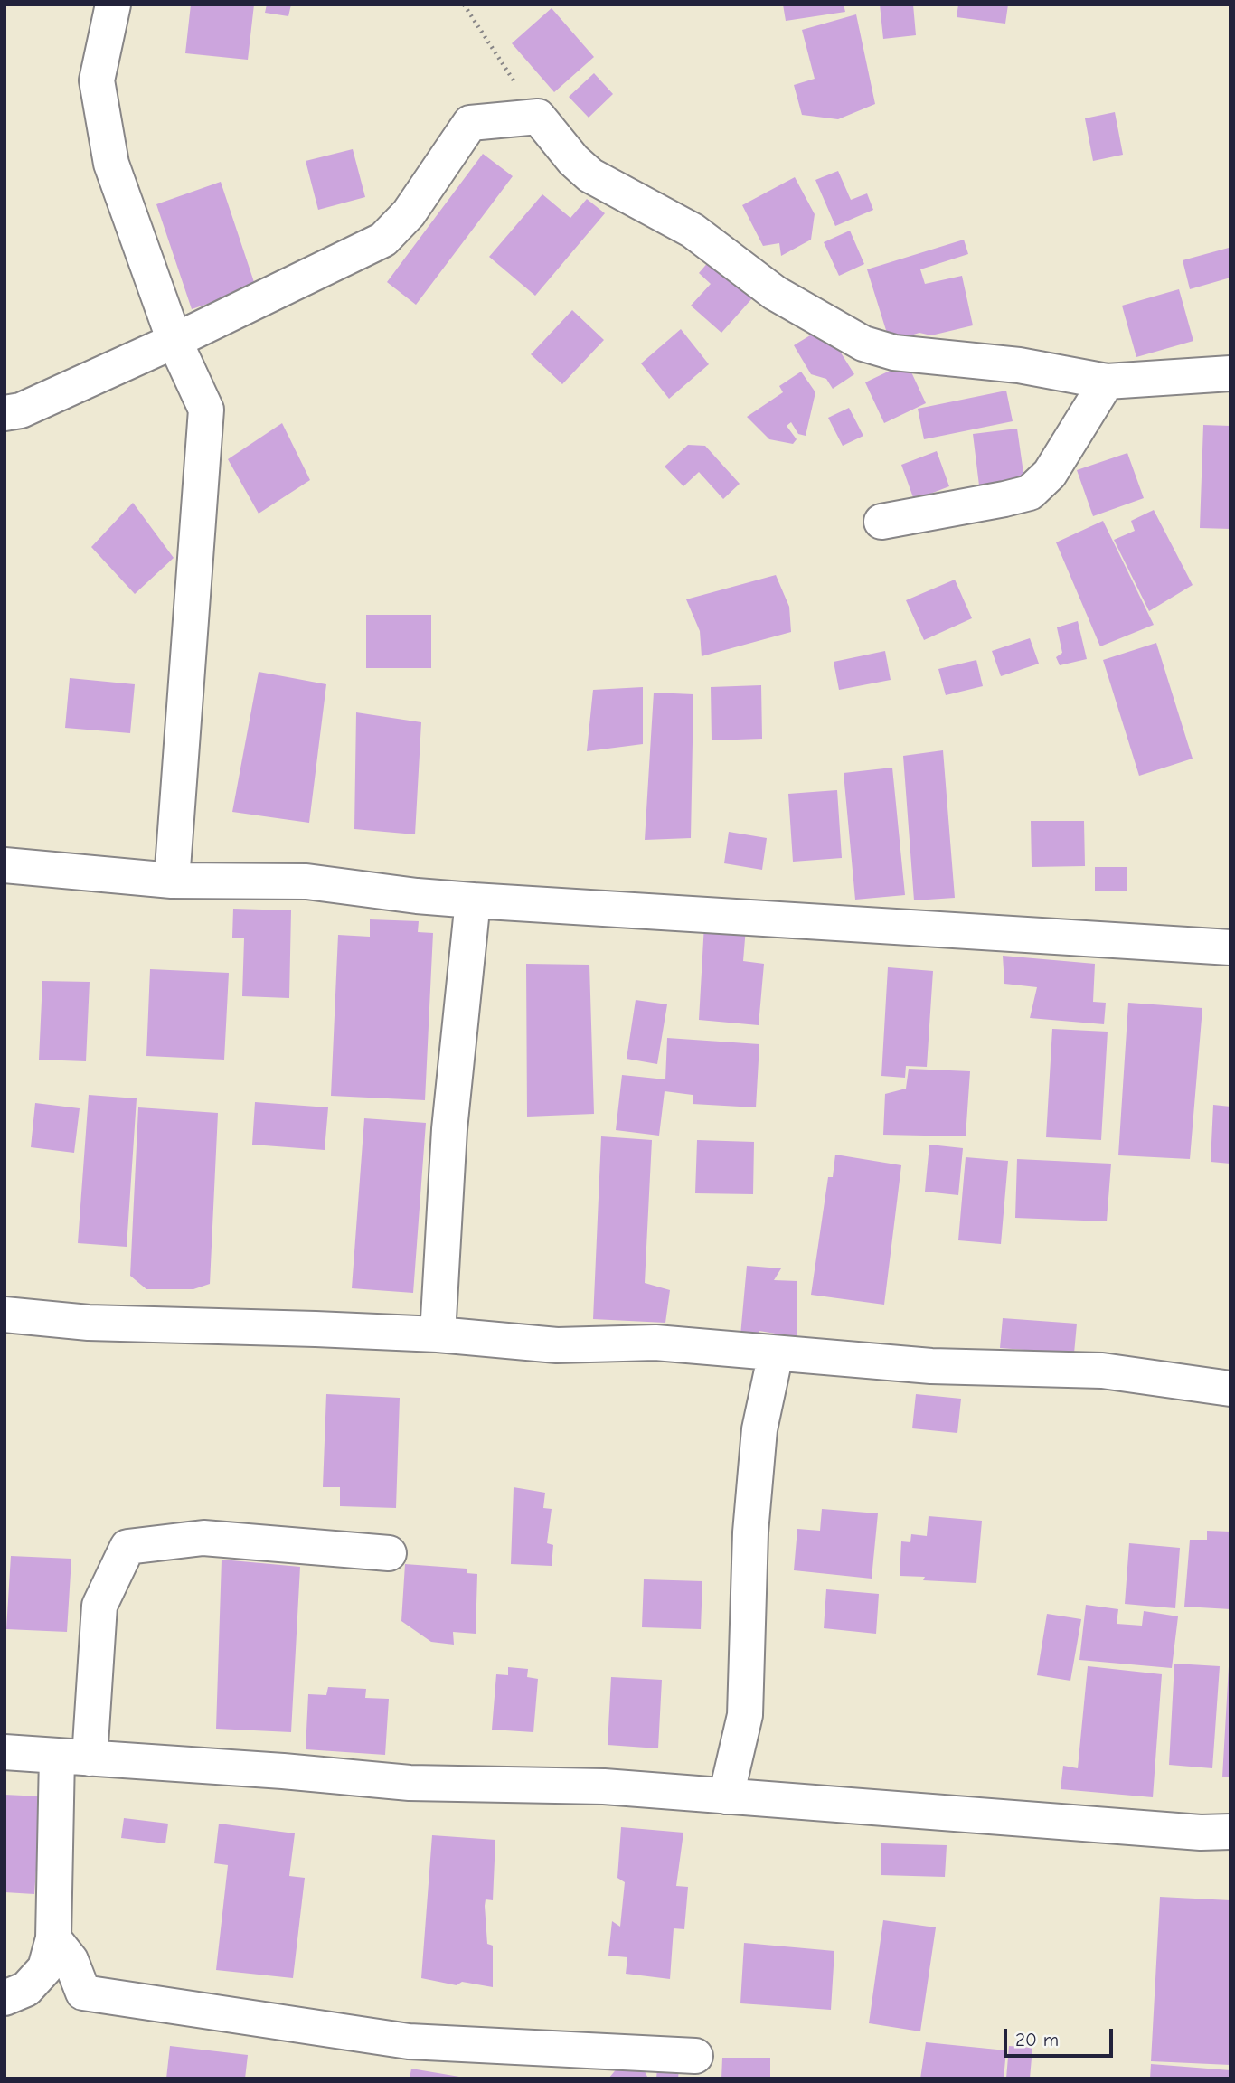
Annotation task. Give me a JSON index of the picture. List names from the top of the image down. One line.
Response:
{"scale_bar":"20 m"}
